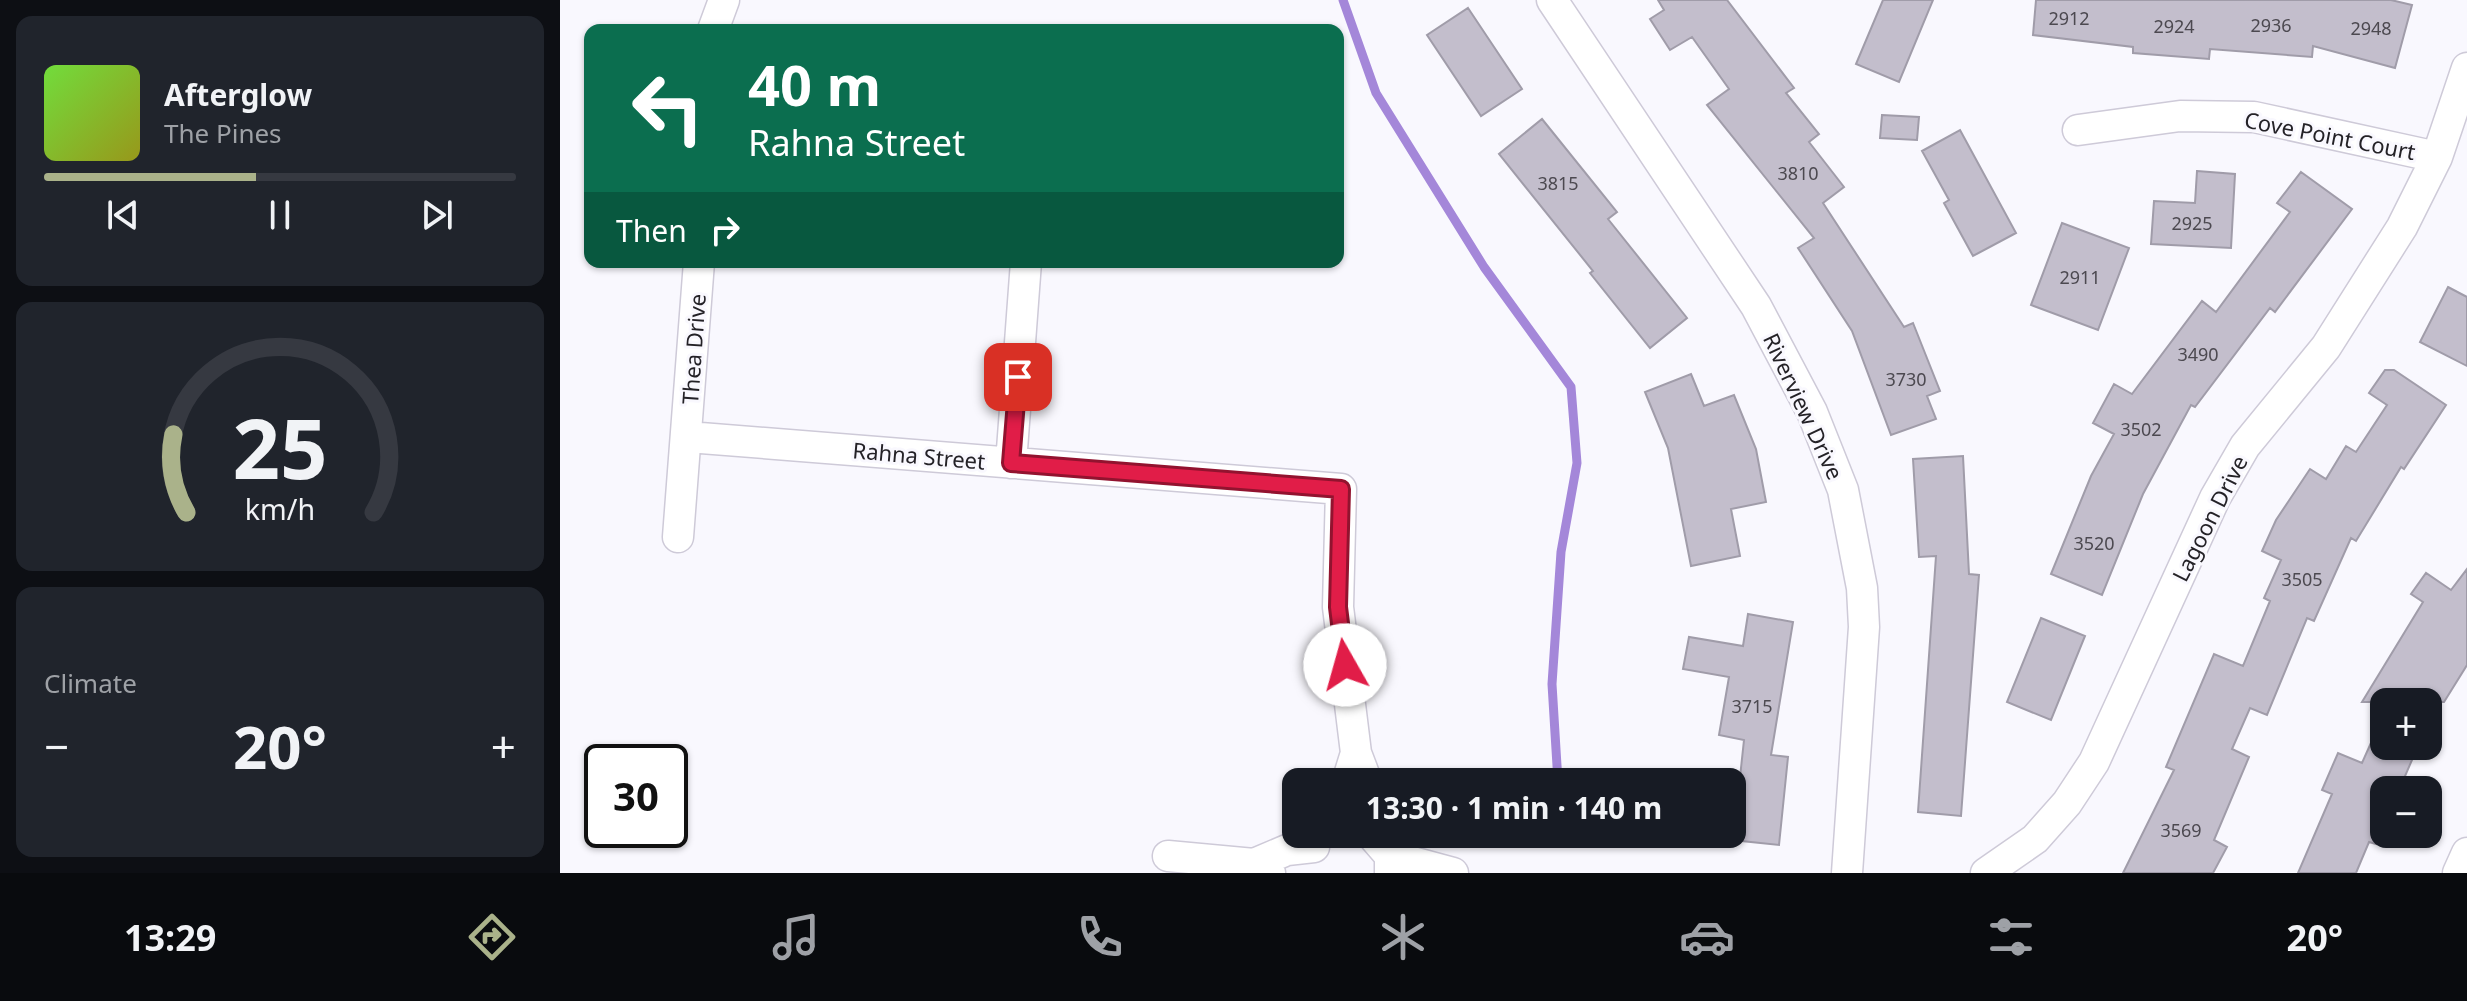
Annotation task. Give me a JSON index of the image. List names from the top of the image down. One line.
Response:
{"streets":{"street":["Cove Point Court","Thea Drive","Riverview Drive","Rahna Street","Lagoon Drive"]},"crossings":[["Cove Point Court","Lagoon Drive"],["Thea Drive","Rahna Street"]],"house_numbers":["2912","2936","2924","2948","3810","3815","2925","2911","3490","3730","3502","3520","3505","3715","3569"],"page":{"turn":["40 m","Rahna Street"],"song":["Afterglow","The Pines"],"then":"Then","tile":"Climate","map_buttons":["+","−"],"heat":["−","20°","+"],"limit":"30","trip":"13:30 · 1 min · 140 m","tabs":["13:29","20°"],"gauge":["25","km/h"]}}
